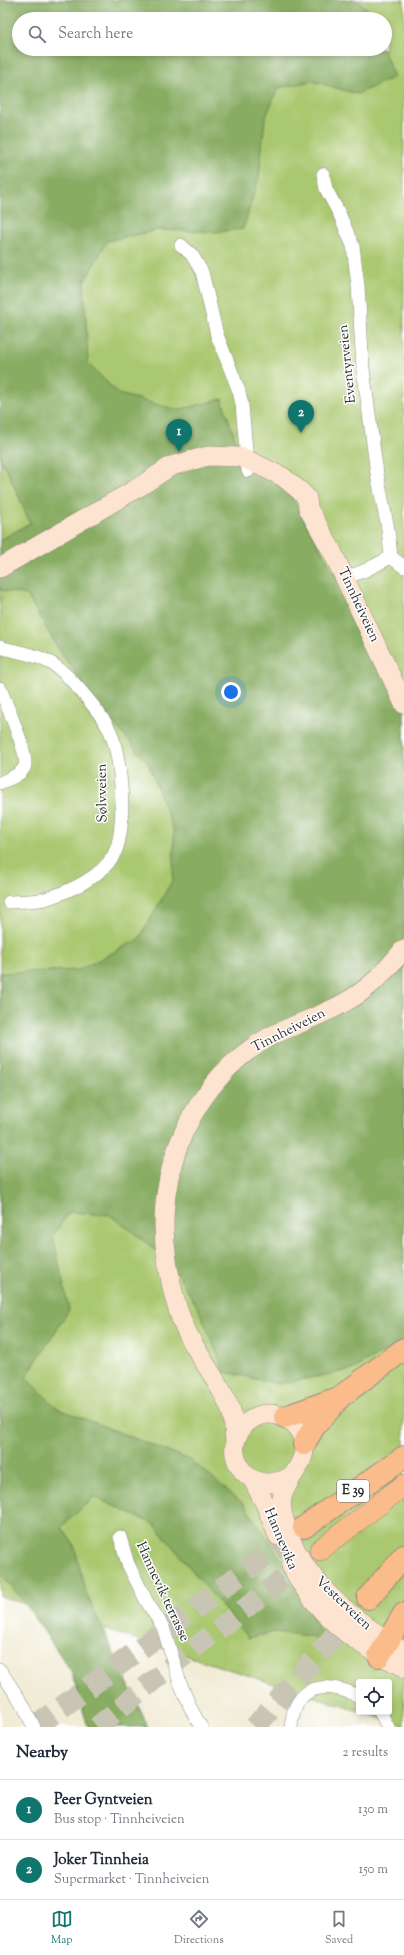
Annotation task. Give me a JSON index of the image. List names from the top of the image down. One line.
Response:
{"streets":{"highway":["E 39","Vesterveien"],"street":["Eventyrveien","Tinnheiveien","Sølvveien","Hannevika","Hannevik terrasse"]},"crossings":[["Tinnheiveien","Hannevika"],["Tinnheiveien","Vesterveien"],["Hannevika","Vesterveien"]],"page":{"search":"Search here","pins":["2","1"],"heading":["Nearby","2 results"],"list":[{"mark":"1","name":"Peer Gyntveien","note":"Bus stop · Tinnheiveien","value":"130 m"},{"mark":"2","name":"Joker Tinnheia","note":"Supermarket · Tinnheiveien","value":"150 m"}],"nav":["Map","Directions","Saved"]}}
